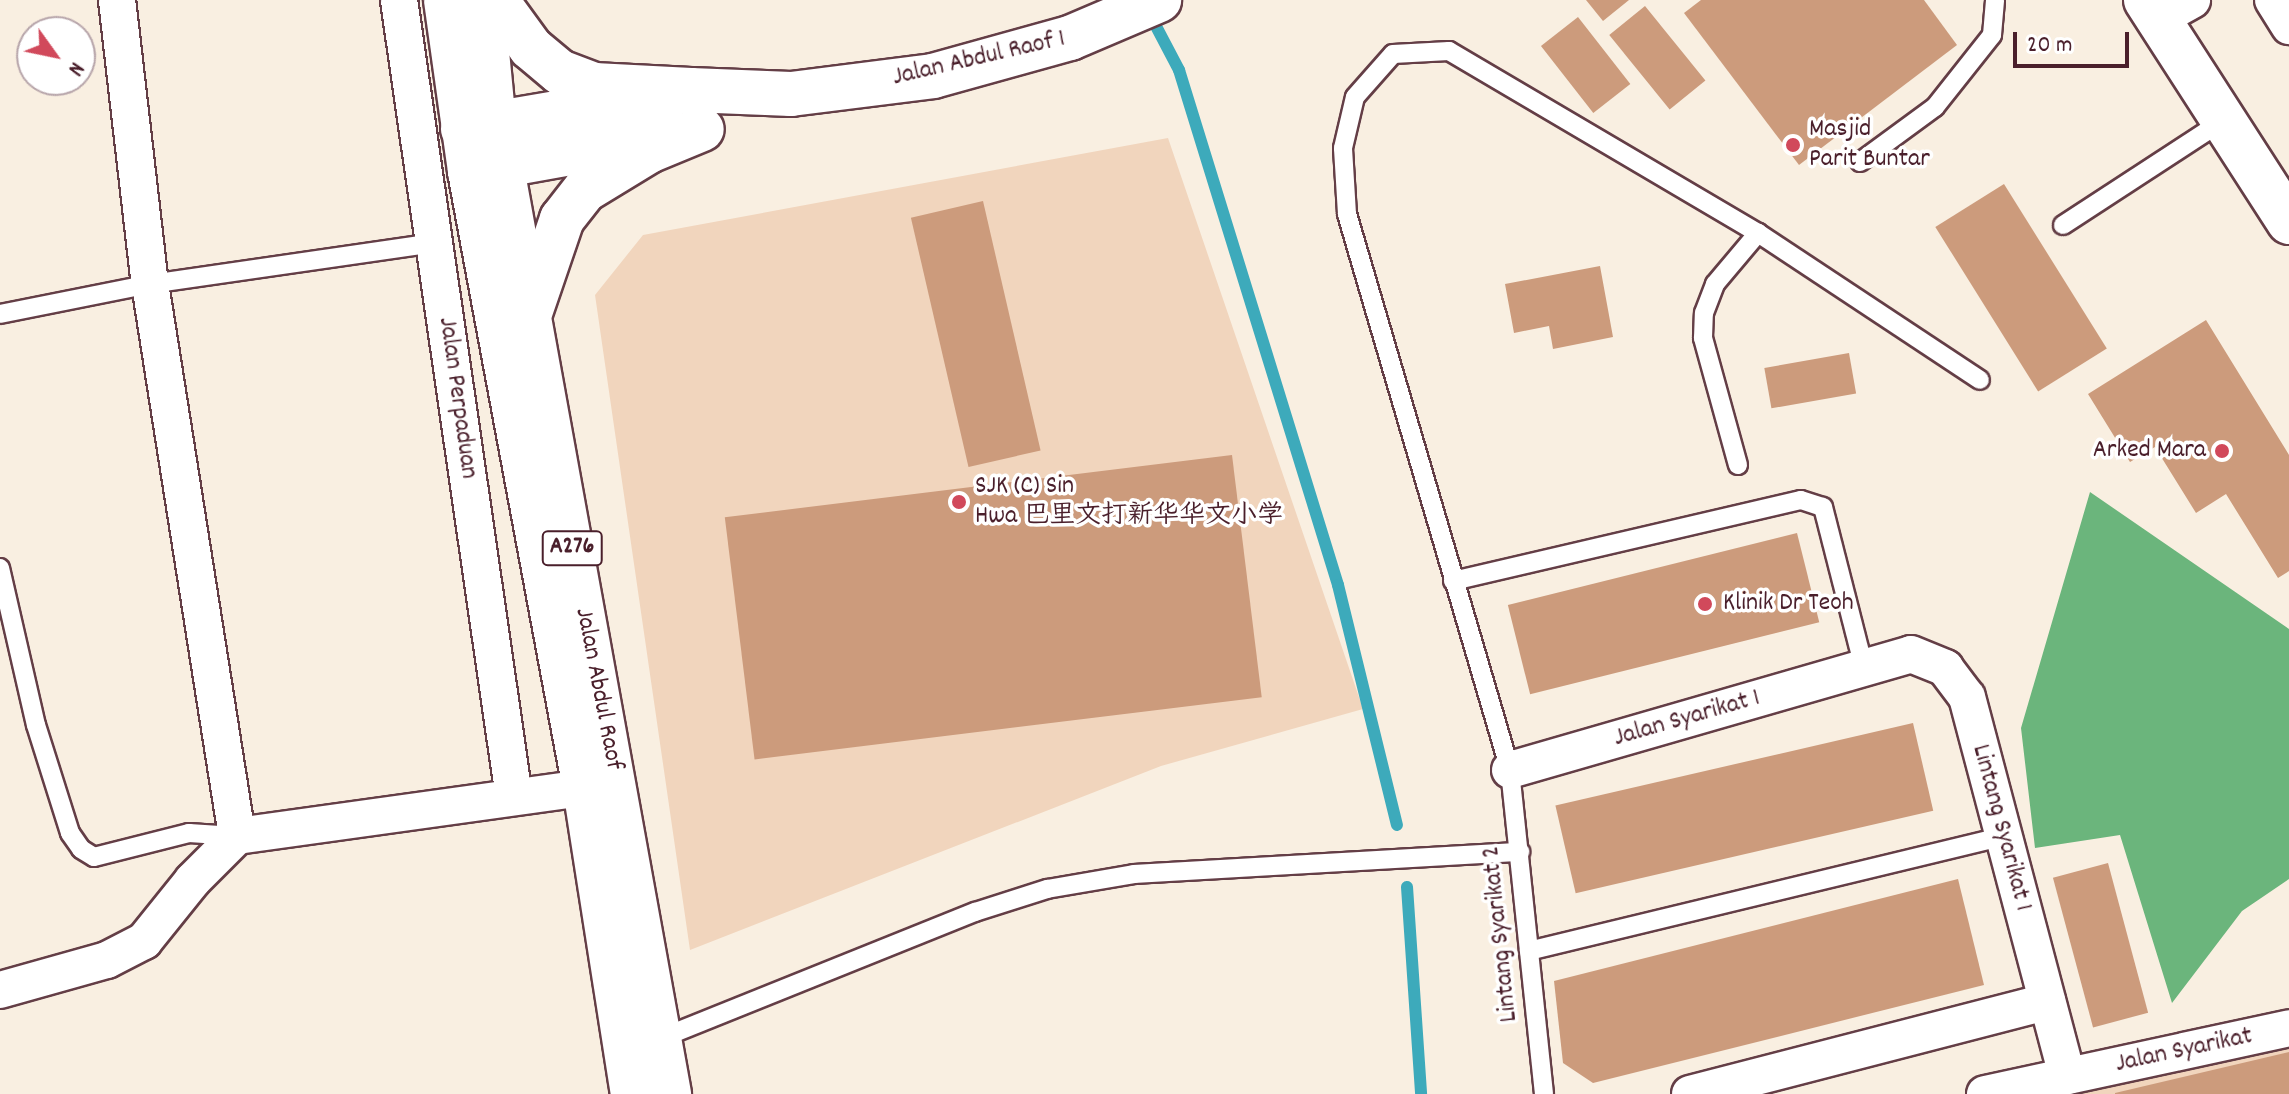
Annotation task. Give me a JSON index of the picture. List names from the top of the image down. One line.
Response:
{"streets":{"main road":["Jalan Abdul Raof 1","A276","Jalan Abdul Raof"],"street":["Jalan Perpaduan","Jalan Syarikat 1","Lintang Syarikat 1","Jalan Syarikat"],"lane":["Lintang Syarikat 2"]},"crossings":[["Jalan Abdul Raof 1","Jalan Abdul Raof"],["Jalan Syarikat 1","Lintang Syarikat 1"],["Jalan Syarikat 1","Lintang Syarikat 2"],["Lintang Syarikat 1","Jalan Syarikat"]],"places":["Masjid Parit Buntar","Arked Mara","SJK (C) Sin Hwa 巴里文打新华华文小学","Klinik Dr Teoh"],"scale_bar":"20 m","north":"bottom right"}
